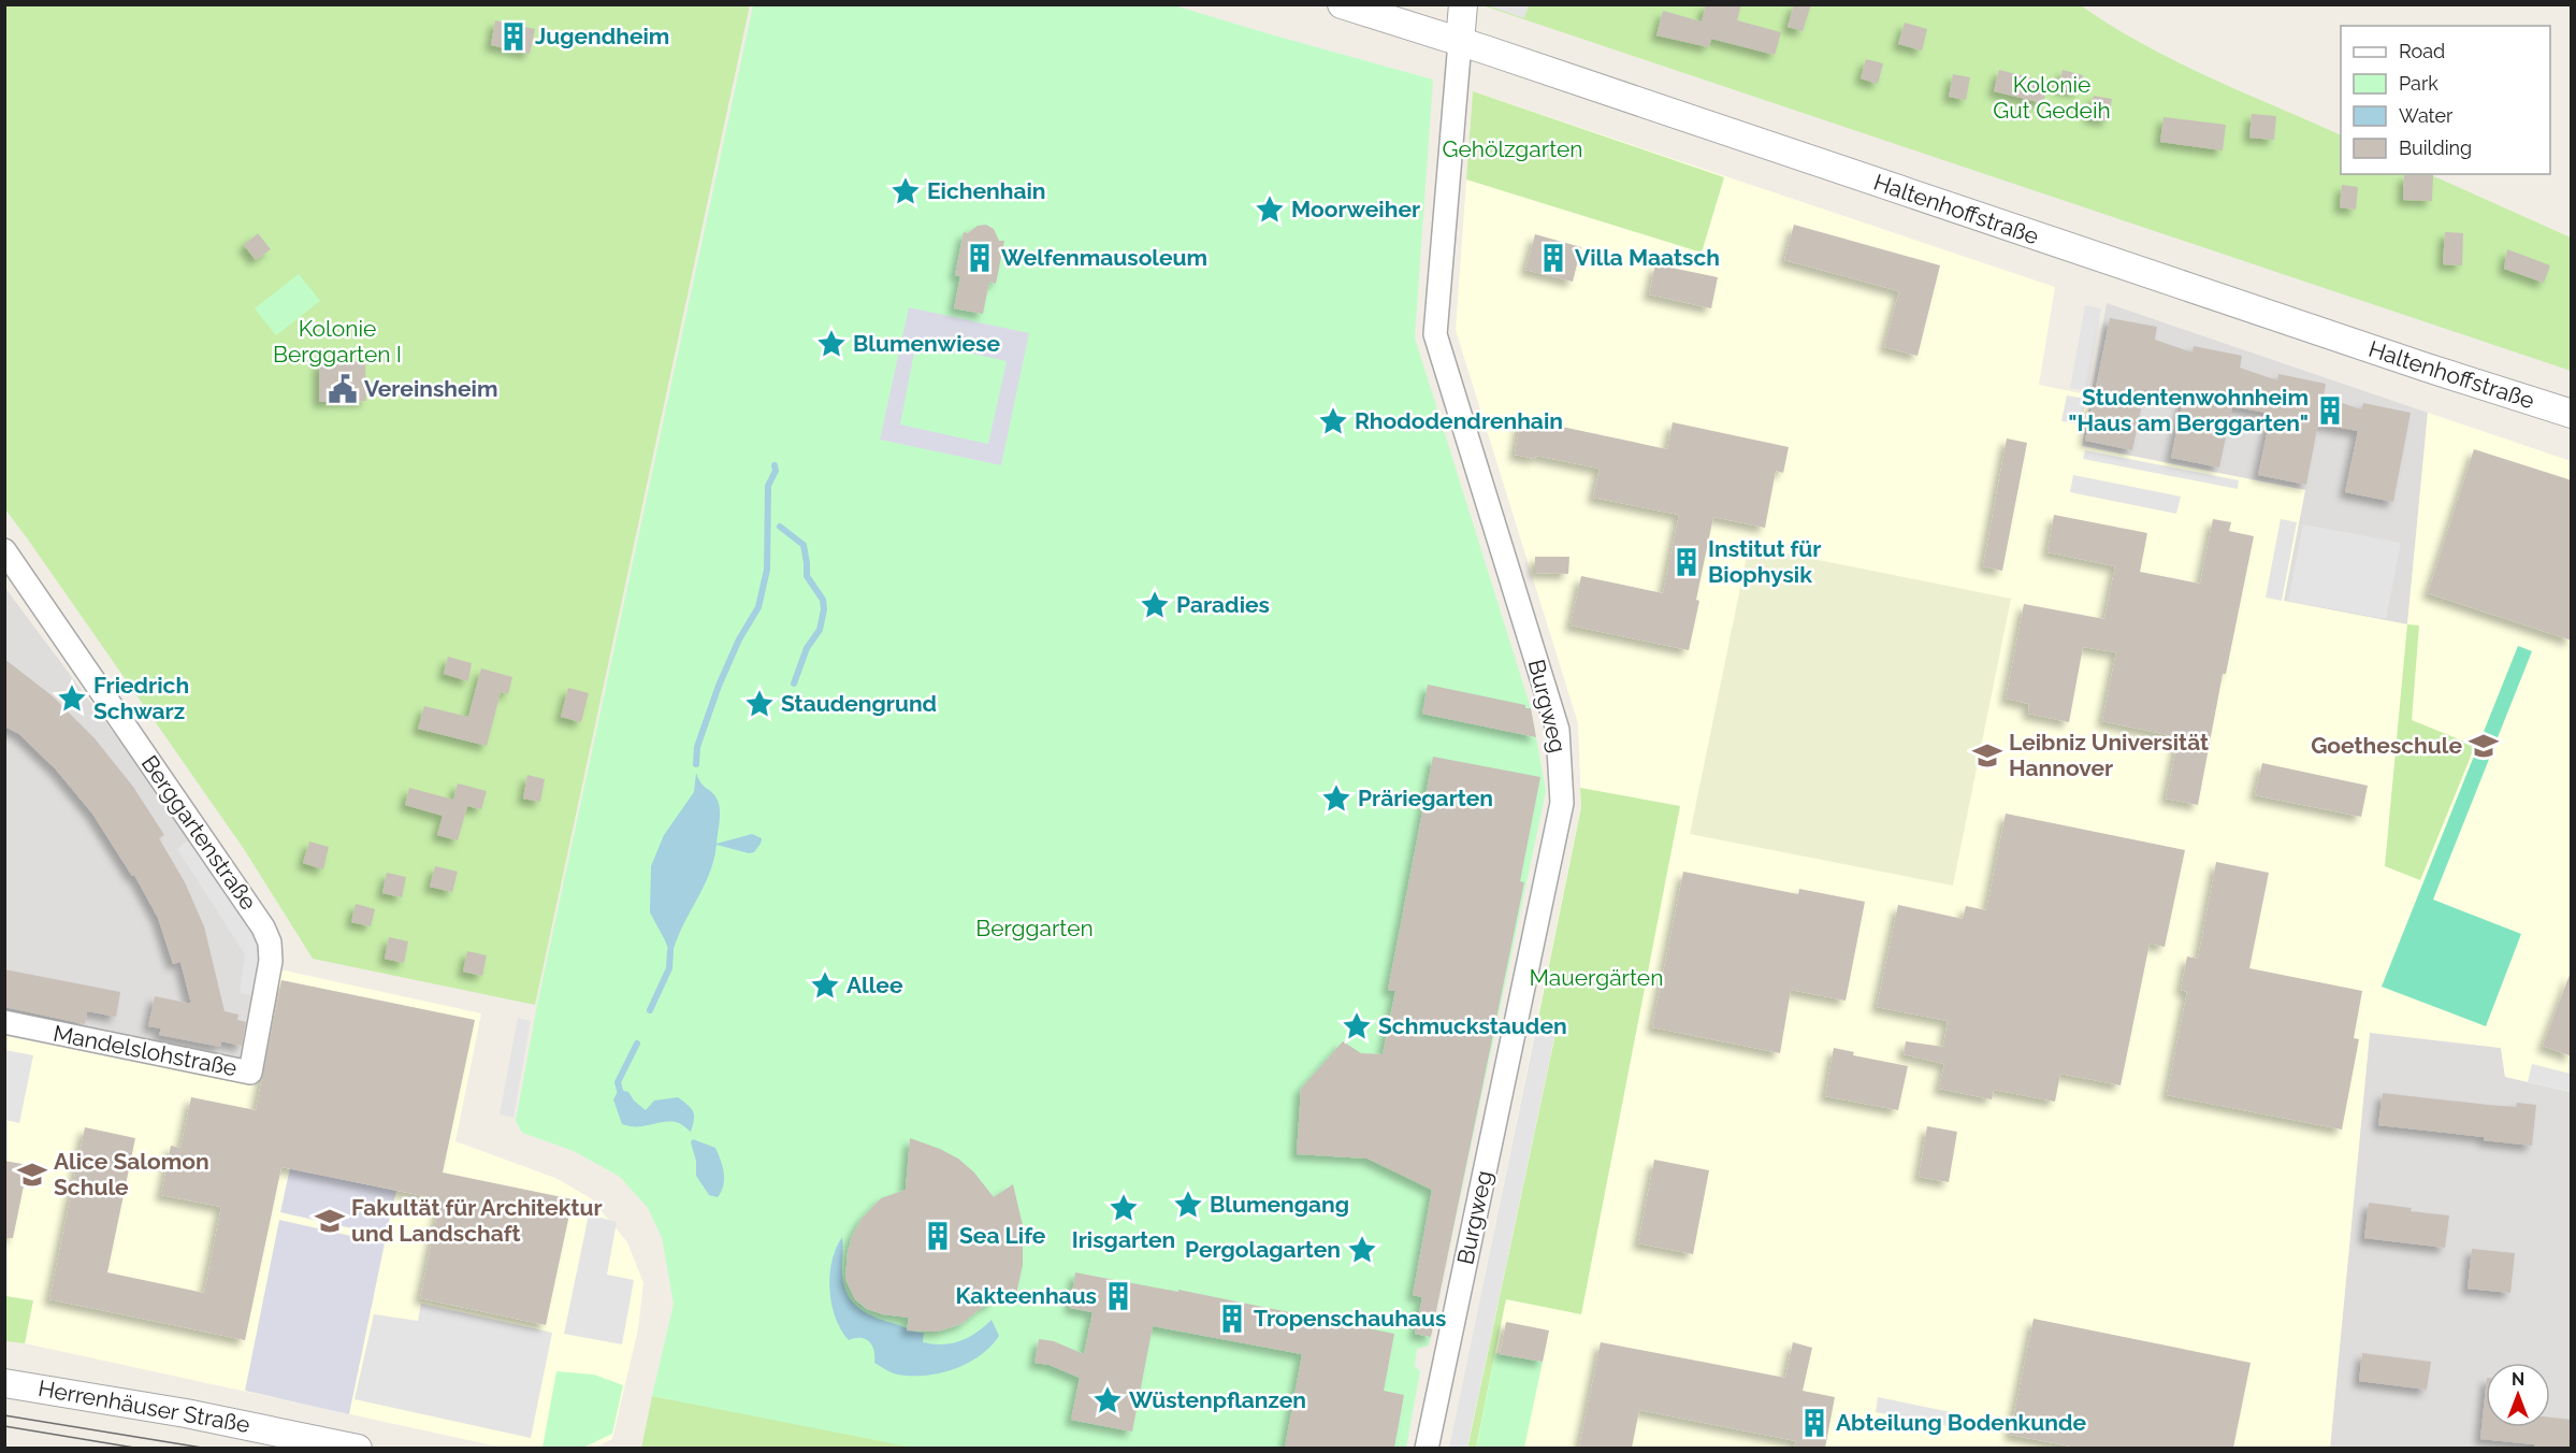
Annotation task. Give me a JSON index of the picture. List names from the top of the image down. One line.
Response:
{"streets":{"street":["Haltenhoffstraße","Burgweg","Berggartenstraße","Mandelslohstraße","Herrenhäuser Straße"]},"crossings":[["Haltenhoffstraße","Burgweg"],["Berggartenstraße","Mandelslohstraße"]],"parks":["Kolonie Gut Gedeih","Gehölzgarten","Kolonie Berggarten I","Berggarten","Mauergärten"],"places":{"building":["Jugendheim","Welfenmausoleum","Villa Maatsch","Studentenwohnheim \"Haus am Berggarten\"","Institut für Biophysik","Sea Life","Kakteenhaus","Tropenschauhaus","Abteilung Bodenkunde"],"place":["Eichenhain","Moorweiher","Blumenwiese","Rhododendrenhain","Paradies","Friedrich Schwarz","Staudengrund","Präriegarten","Allee","Schmuckstauden","Blumengang","Irisgarten","Pergolagarten","Wüstenpflanzen"],"public building":["Vereinsheim"],"school or university":["Goetheschule","Leibniz Universität Hannover","Alice Salomon Schule","Fakultät für Architektur und Landschaft"]},"legend":["Road","Park","Water","Building"],"north":"top"}
